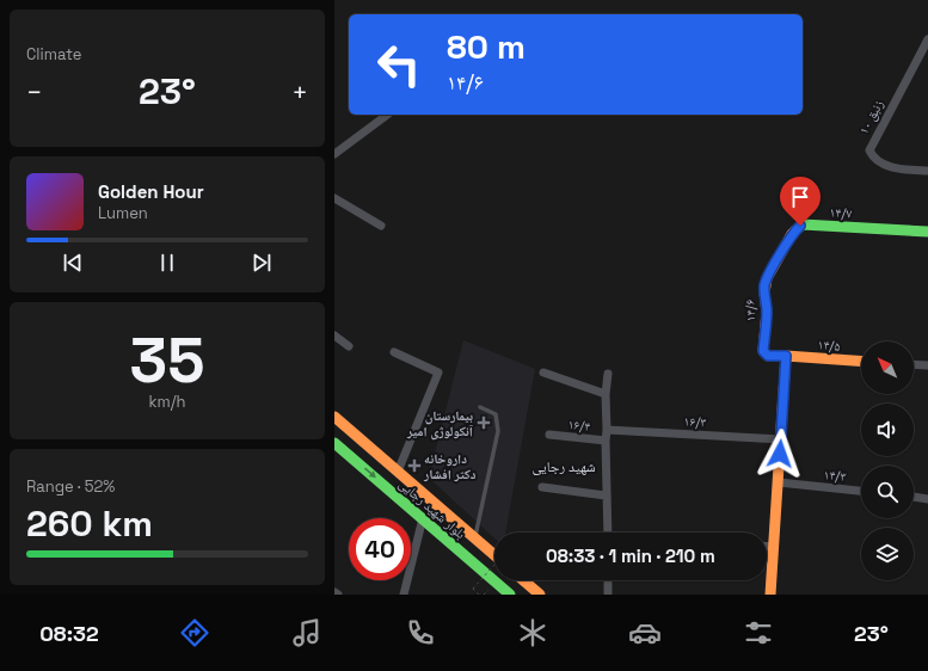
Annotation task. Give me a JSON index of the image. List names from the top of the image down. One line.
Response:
{"streets":{"street":["زنبق ۱۰","۱۴/۷","۱۴/۶","۱۴/۵","۱۶/۳","۱۶/۴","۱۴/۳","بلوار شهید رجایی"]},"crossings":[["۱۴/۷","۱۴/۶"],["۱۴/۶","۱۴/۵"]],"districts":["شهید رجایی"],"places":{"health":["بیمارستان آنکولوژی امیر","داروخانه دکتر افشار"]},"north":"top left","page":{"tile":["Climate",["35","km/h"],["Range · 52%","260 km"]],"turn":["80 m","۱۴/۶"],"heat":["−","23°","+"],"song":["Golden Hour","Lumen"],"limit":"40","trip":"08:33 · 1 min · 210 m","tabs":["08:32","23°"]}}
